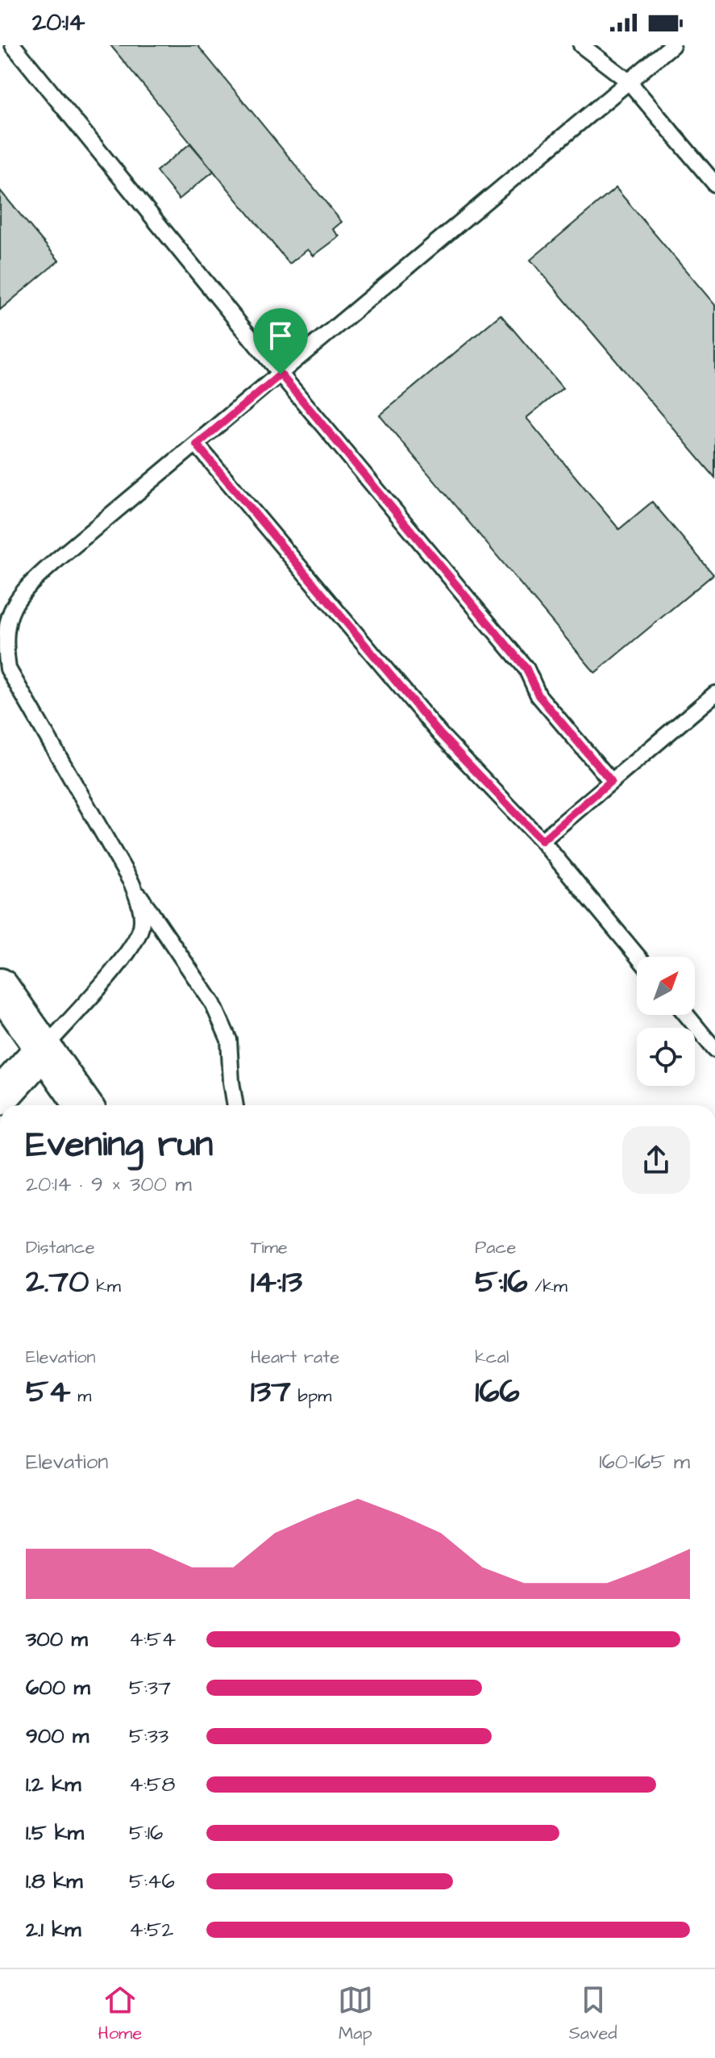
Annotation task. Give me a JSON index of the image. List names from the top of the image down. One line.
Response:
{"north":"top right","page":{"status":"20:14","heading":["Evening run","20:14 · 9 × 300 m"],"stats":[["Distance","2.70 km"],["Time","14:13"],["Pace","5:16 /km"],["Elevation","54 m"],["Heart rate","137 bpm"],["kcal","166"]],"chart":["Elevation","160–165 m"],"list":[{"name":"300 m","note":"4:54"},{"name":"600 m","note":"5:37"},{"name":"900 m","note":"5:33"},{"name":"1.2 km","note":"4:58"},{"name":"1.5 km","note":"5:16"},{"name":"1.8 km","note":"5:46"},{"name":"2.1 km","note":"4:52"}],"tabs":["Home","Map","Saved"]}}
